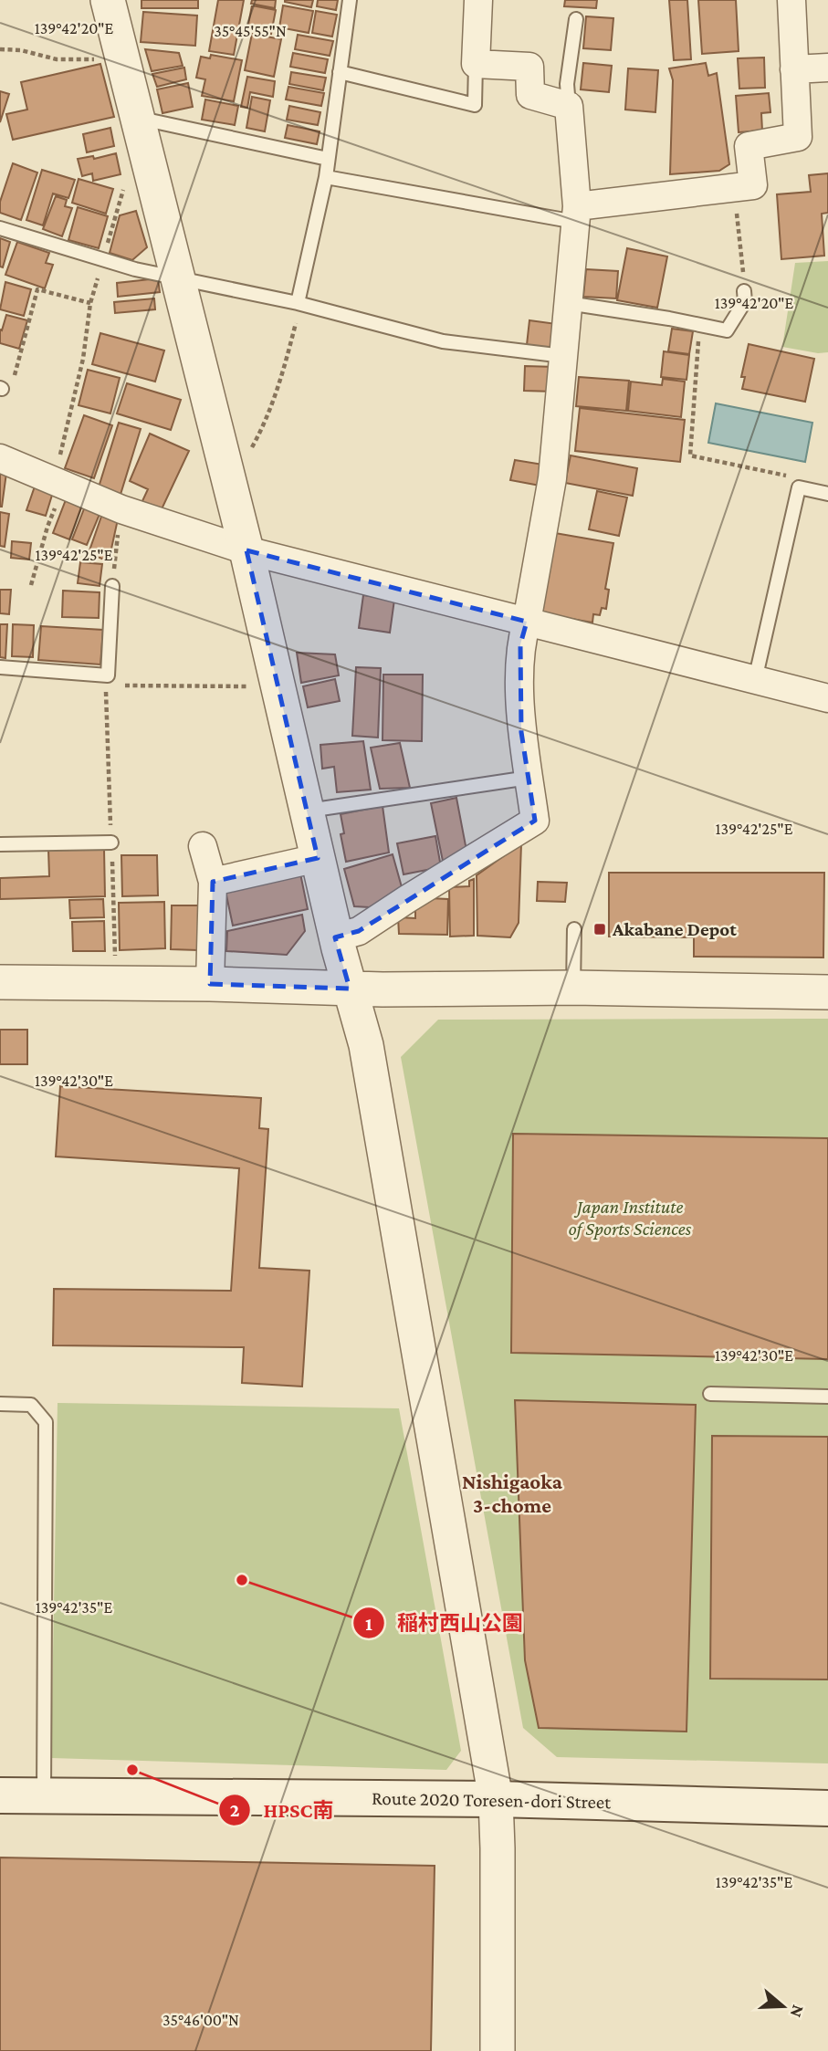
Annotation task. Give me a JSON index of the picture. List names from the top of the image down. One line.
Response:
{"streets":{"main road":["Route 2020 Toresen-dori Street"]},"districts":["Nishigaoka 3-chome"],"parks":["Japan Institute of Sports Sciences"],"places":{"transit":["Akabane Depot"],"other":["稲村西山公園","HPSC南"]},"north":"right","coordinates":["139°42'20\"E","35°45'55\"N","139°42'25\"E","139°42'30\"E","139°42'35\"E","35°46'00\"N"]}
